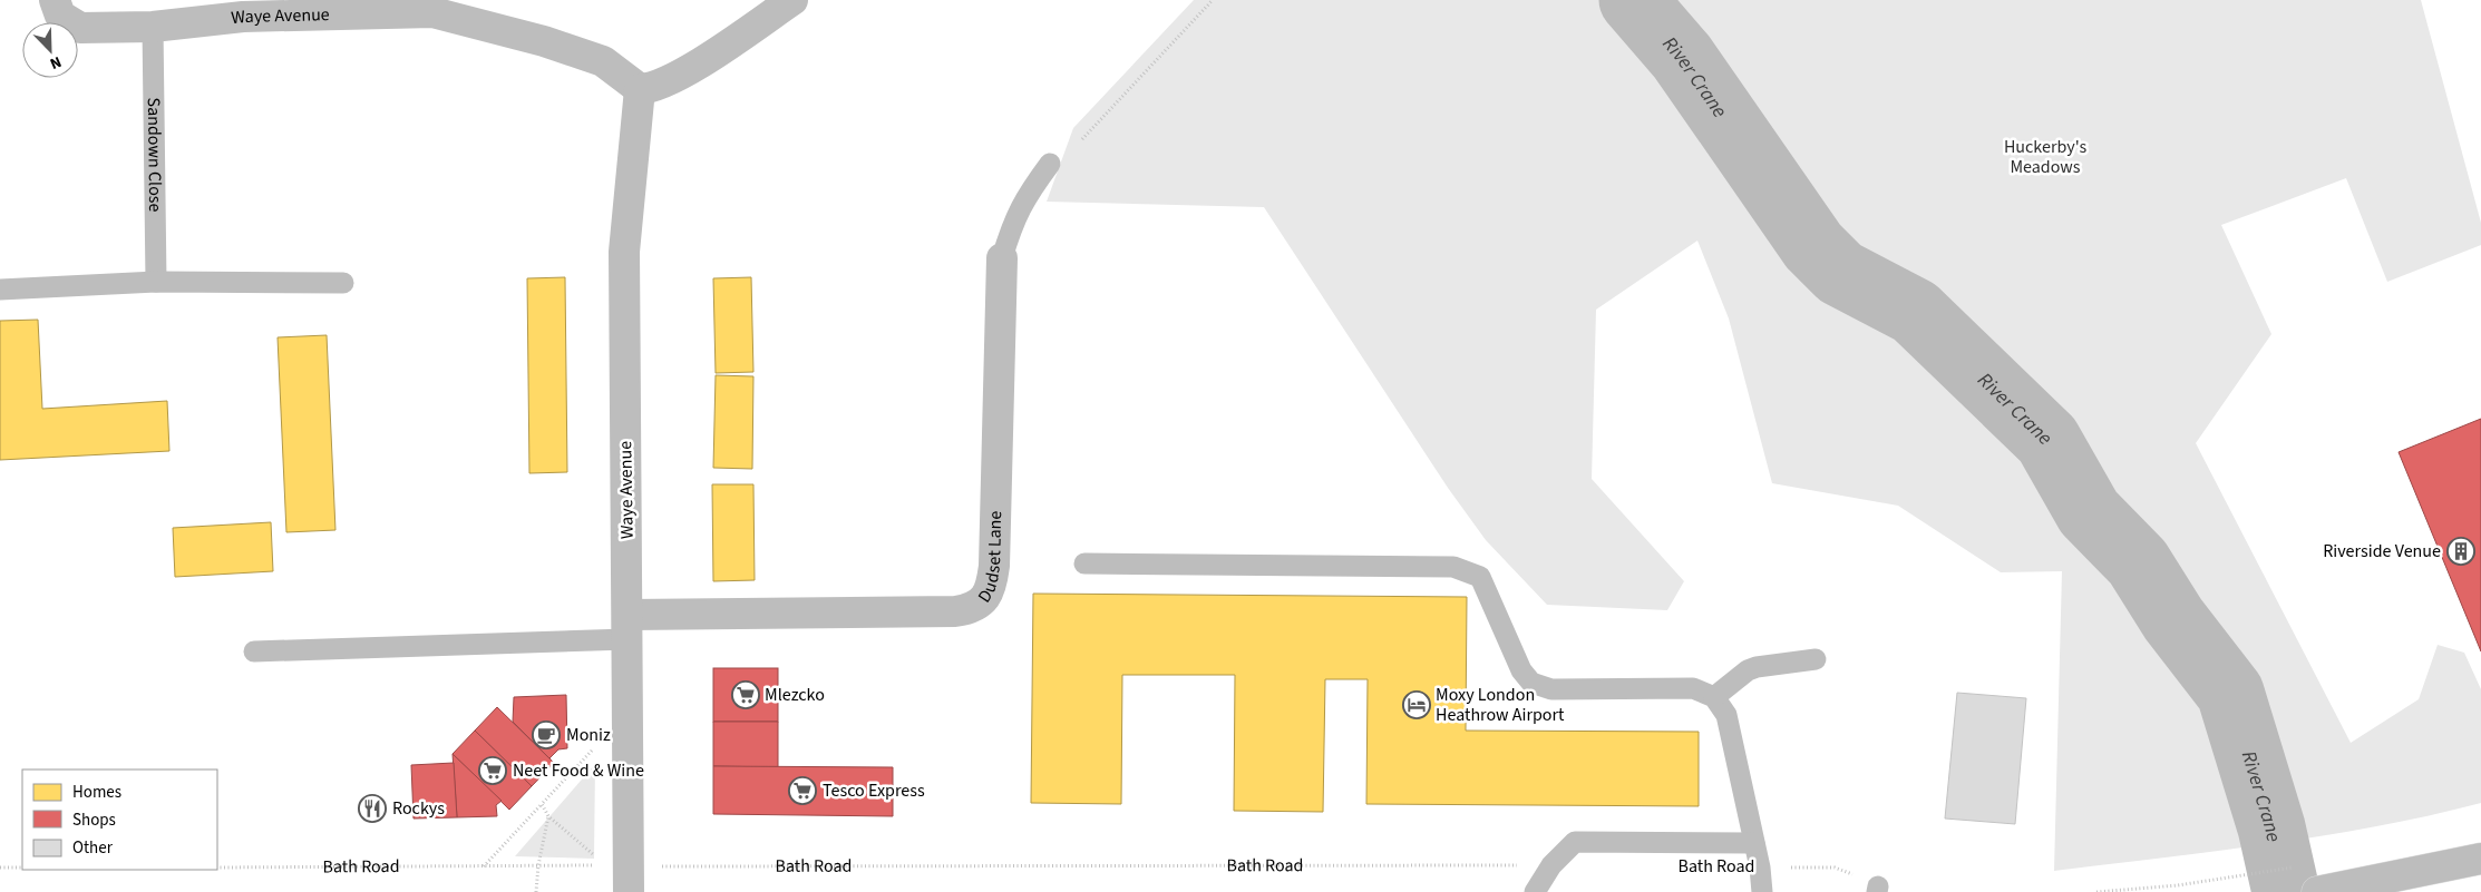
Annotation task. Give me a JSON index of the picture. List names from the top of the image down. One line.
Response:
{"streets":{"main road":["Waye Avenue","Dudset Lane"],"lane":["Sandown Close"],"path":["Bath Road"]},"crossings":[["Waye Avenue","Sandown Close"],["Waye Avenue","Dudset Lane"]],"water":["River Crane"],"parks":["Huckerby's Meadows"],"places":{"building":["Riverside Venue"],"supermarket":["Mlezcko","Neet Food & Wine","Tesco Express"],"hotel":["Moxy London Heathrow Airport"],"cafe":["Moniz"],"restaurant":["Rockys"]},"legend":["Homes","Shops","Other"],"north":"bottom right"}
